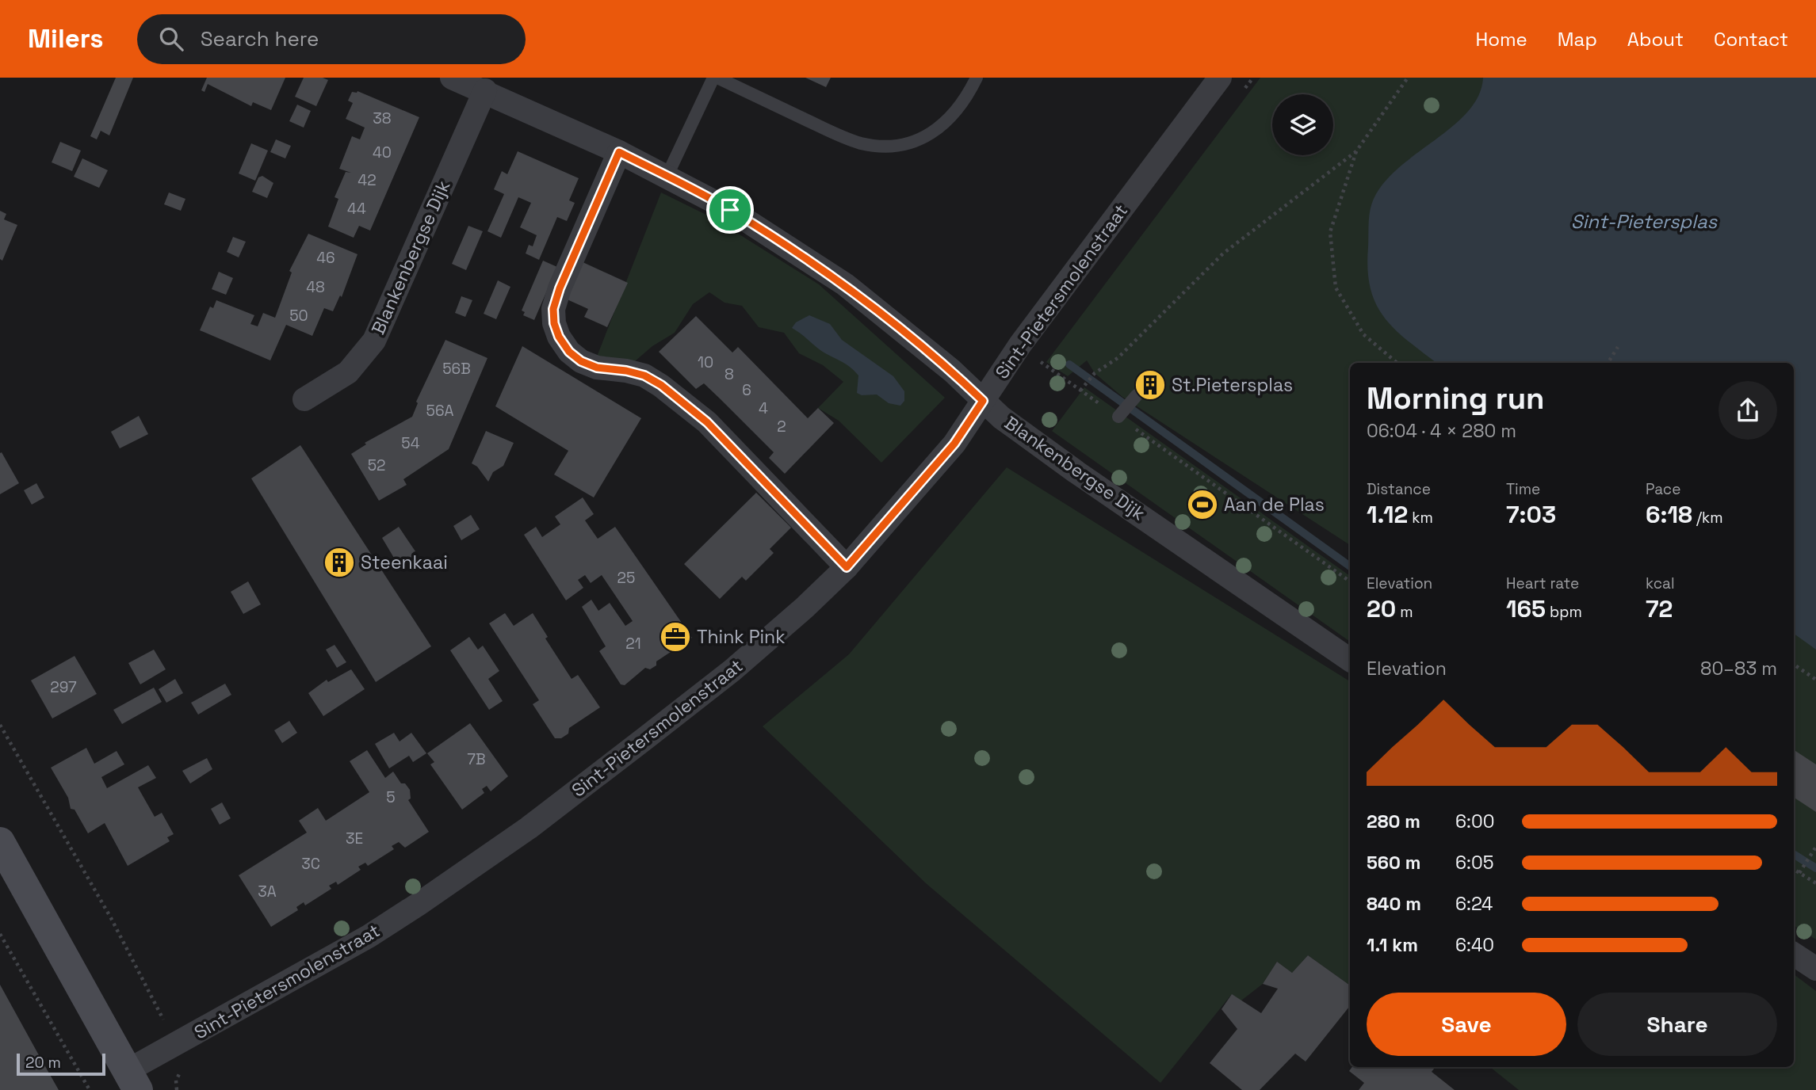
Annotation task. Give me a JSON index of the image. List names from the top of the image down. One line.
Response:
{"streets":{"street":["Blankenbergse Dijk","Sint-Pietersmolenstraat"]},"crossings":[["Blankenbergse Dijk","Sint-Pietersmolenstraat"]],"water":["Sint-Pietersplas"],"places":{"building":["St.Pietersplas","Steenkaai"],"sports":["Aan de Plas"],"office":["Think Pink"]},"house_numbers":["38","40","42","44","46","48","50","10","56B","8","6","4","56A","2","54","52","25","21","297","7B","5","3E","3C","3A"],"scale_bar":"20 m","page":{"header":"Milers","search":"Search here","nav":["Home","Map","About","Contact"],"heading":["Morning run","06:04 · 4 × 280 m"],"stats":[["Distance","1.12 km"],["Time","7:03"],["Pace","6:18 /km"],["Elevation","20 m"],["Heart rate","165 bpm"],["kcal","72"]],"chart":["Elevation","80–83 m"],"list":[{"name":"280 m","note":"6:00"},{"name":"560 m","note":"6:05"},{"name":"840 m","note":"6:24"},{"name":"1.1 km","note":"6:40"}],"buttons":["Save","Share"],"scale":"20 m"}}
